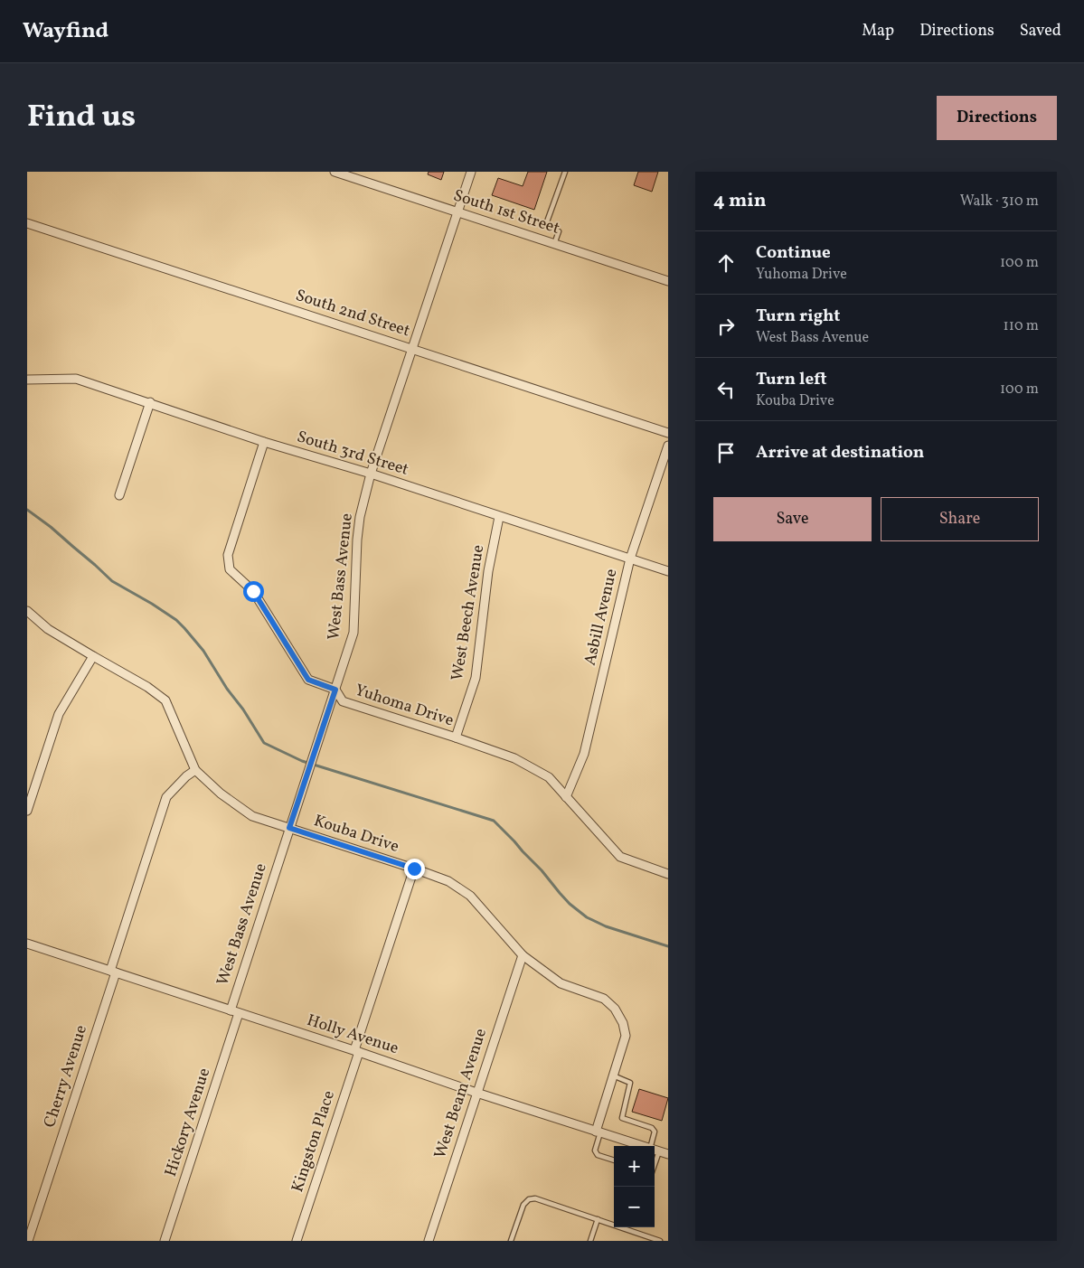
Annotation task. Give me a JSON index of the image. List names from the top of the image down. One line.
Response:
{"streets":{"street":["South 1st Street","South 2nd Street","South 3rd Street","West Bass Avenue","West Beech Avenue","Asbill Avenue","Yuhoma Drive","Kouba Drive","Holly Avenue","Cherry Avenue","West Beam Avenue","Hickory Avenue","Kingston Place"]},"crossings":[["South 1st Street","West Bass Avenue"],["South 2nd Street","West Bass Avenue"],["South 3rd Street","West Bass Avenue"],["South 3rd Street","West Beech Avenue"],["South 3rd Street","Asbill Avenue"],["South 3rd Street","Yuhoma Drive"],["West Bass Avenue","Yuhoma Drive"],["West Bass Avenue","Kouba Drive"],["West Bass Avenue","Holly Avenue"],["West Beech Avenue","Yuhoma Drive"],["Asbill Avenue","Yuhoma Drive"],["Kouba Drive","Holly Avenue"],["Kouba Drive","Cherry Avenue"],["Kouba Drive","West Beam Avenue"],["Kouba Drive","Kingston Place"],["Holly Avenue","Cherry Avenue"],["Holly Avenue","West Beam Avenue"],["Holly Avenue","Hickory Avenue"],["Holly Avenue","Kingston Place"]],"page":{"header":"Wayfind","nav":["Map","Directions","Saved"],"title":"Find us","buttons":["Directions",["Save","Share"]],"heading":["4 min","Walk · 310 m"],"list":[["Continue","Yuhoma Drive","100 m"],["Turn right","West Bass Avenue","110 m"],["Turn left","Kouba Drive","100 m"],"Arrive at destination"],"map_buttons":["+","−"]}}
